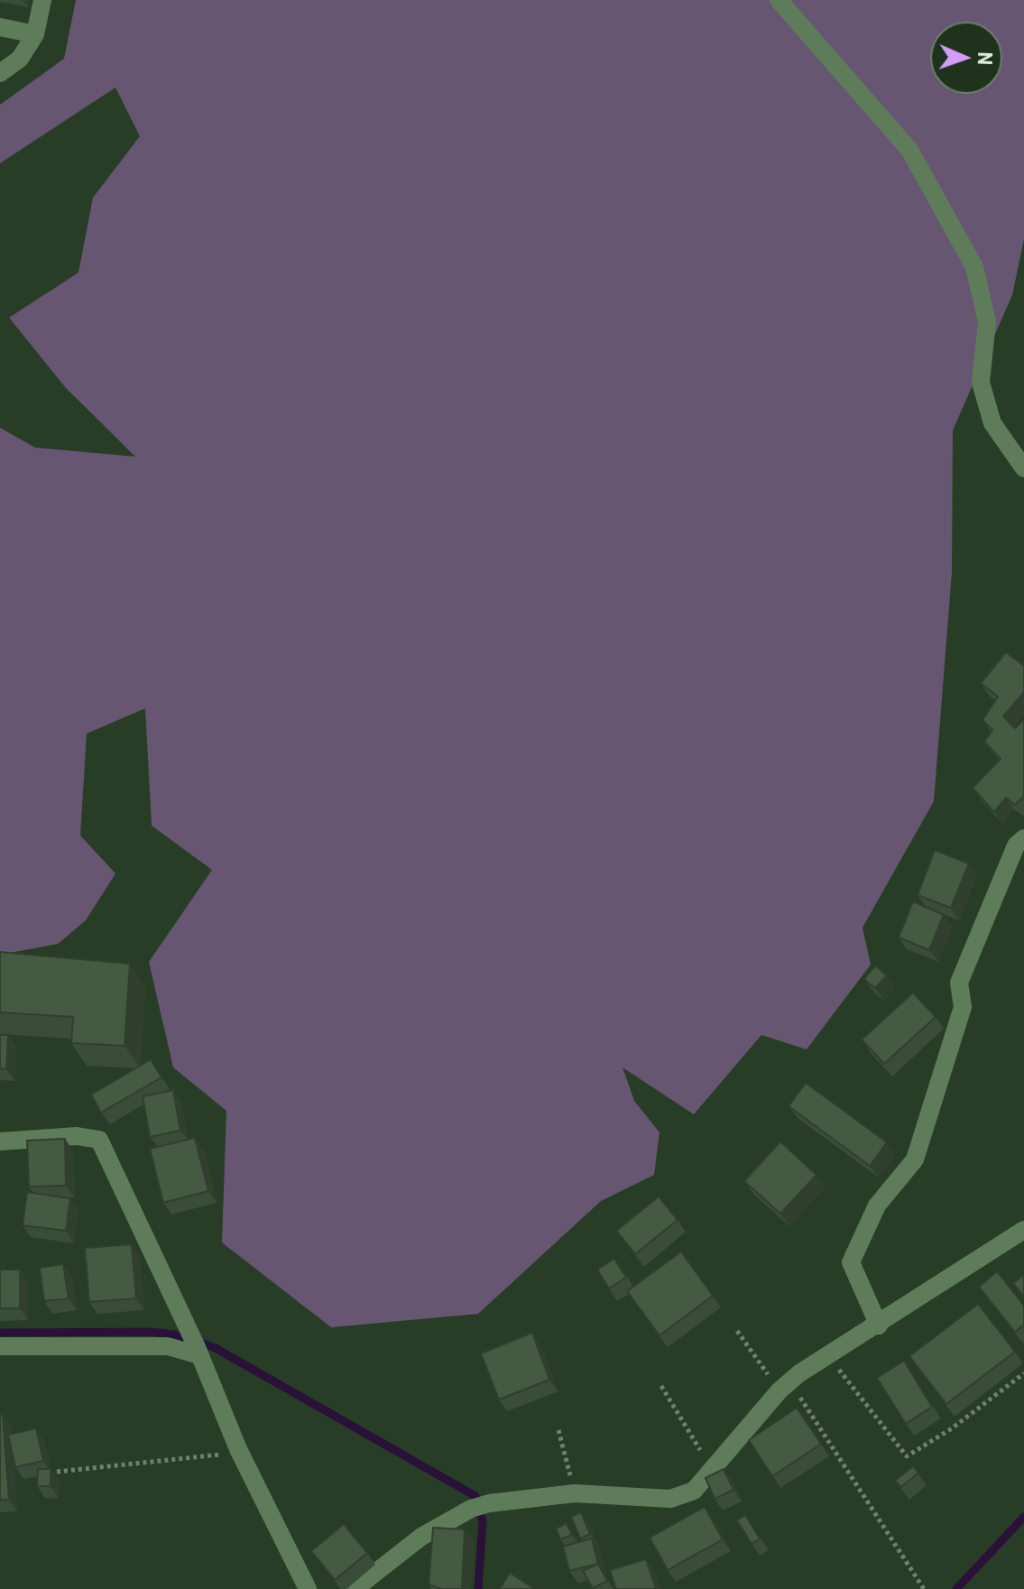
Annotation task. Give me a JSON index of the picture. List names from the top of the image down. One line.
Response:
{"north":"right"}
